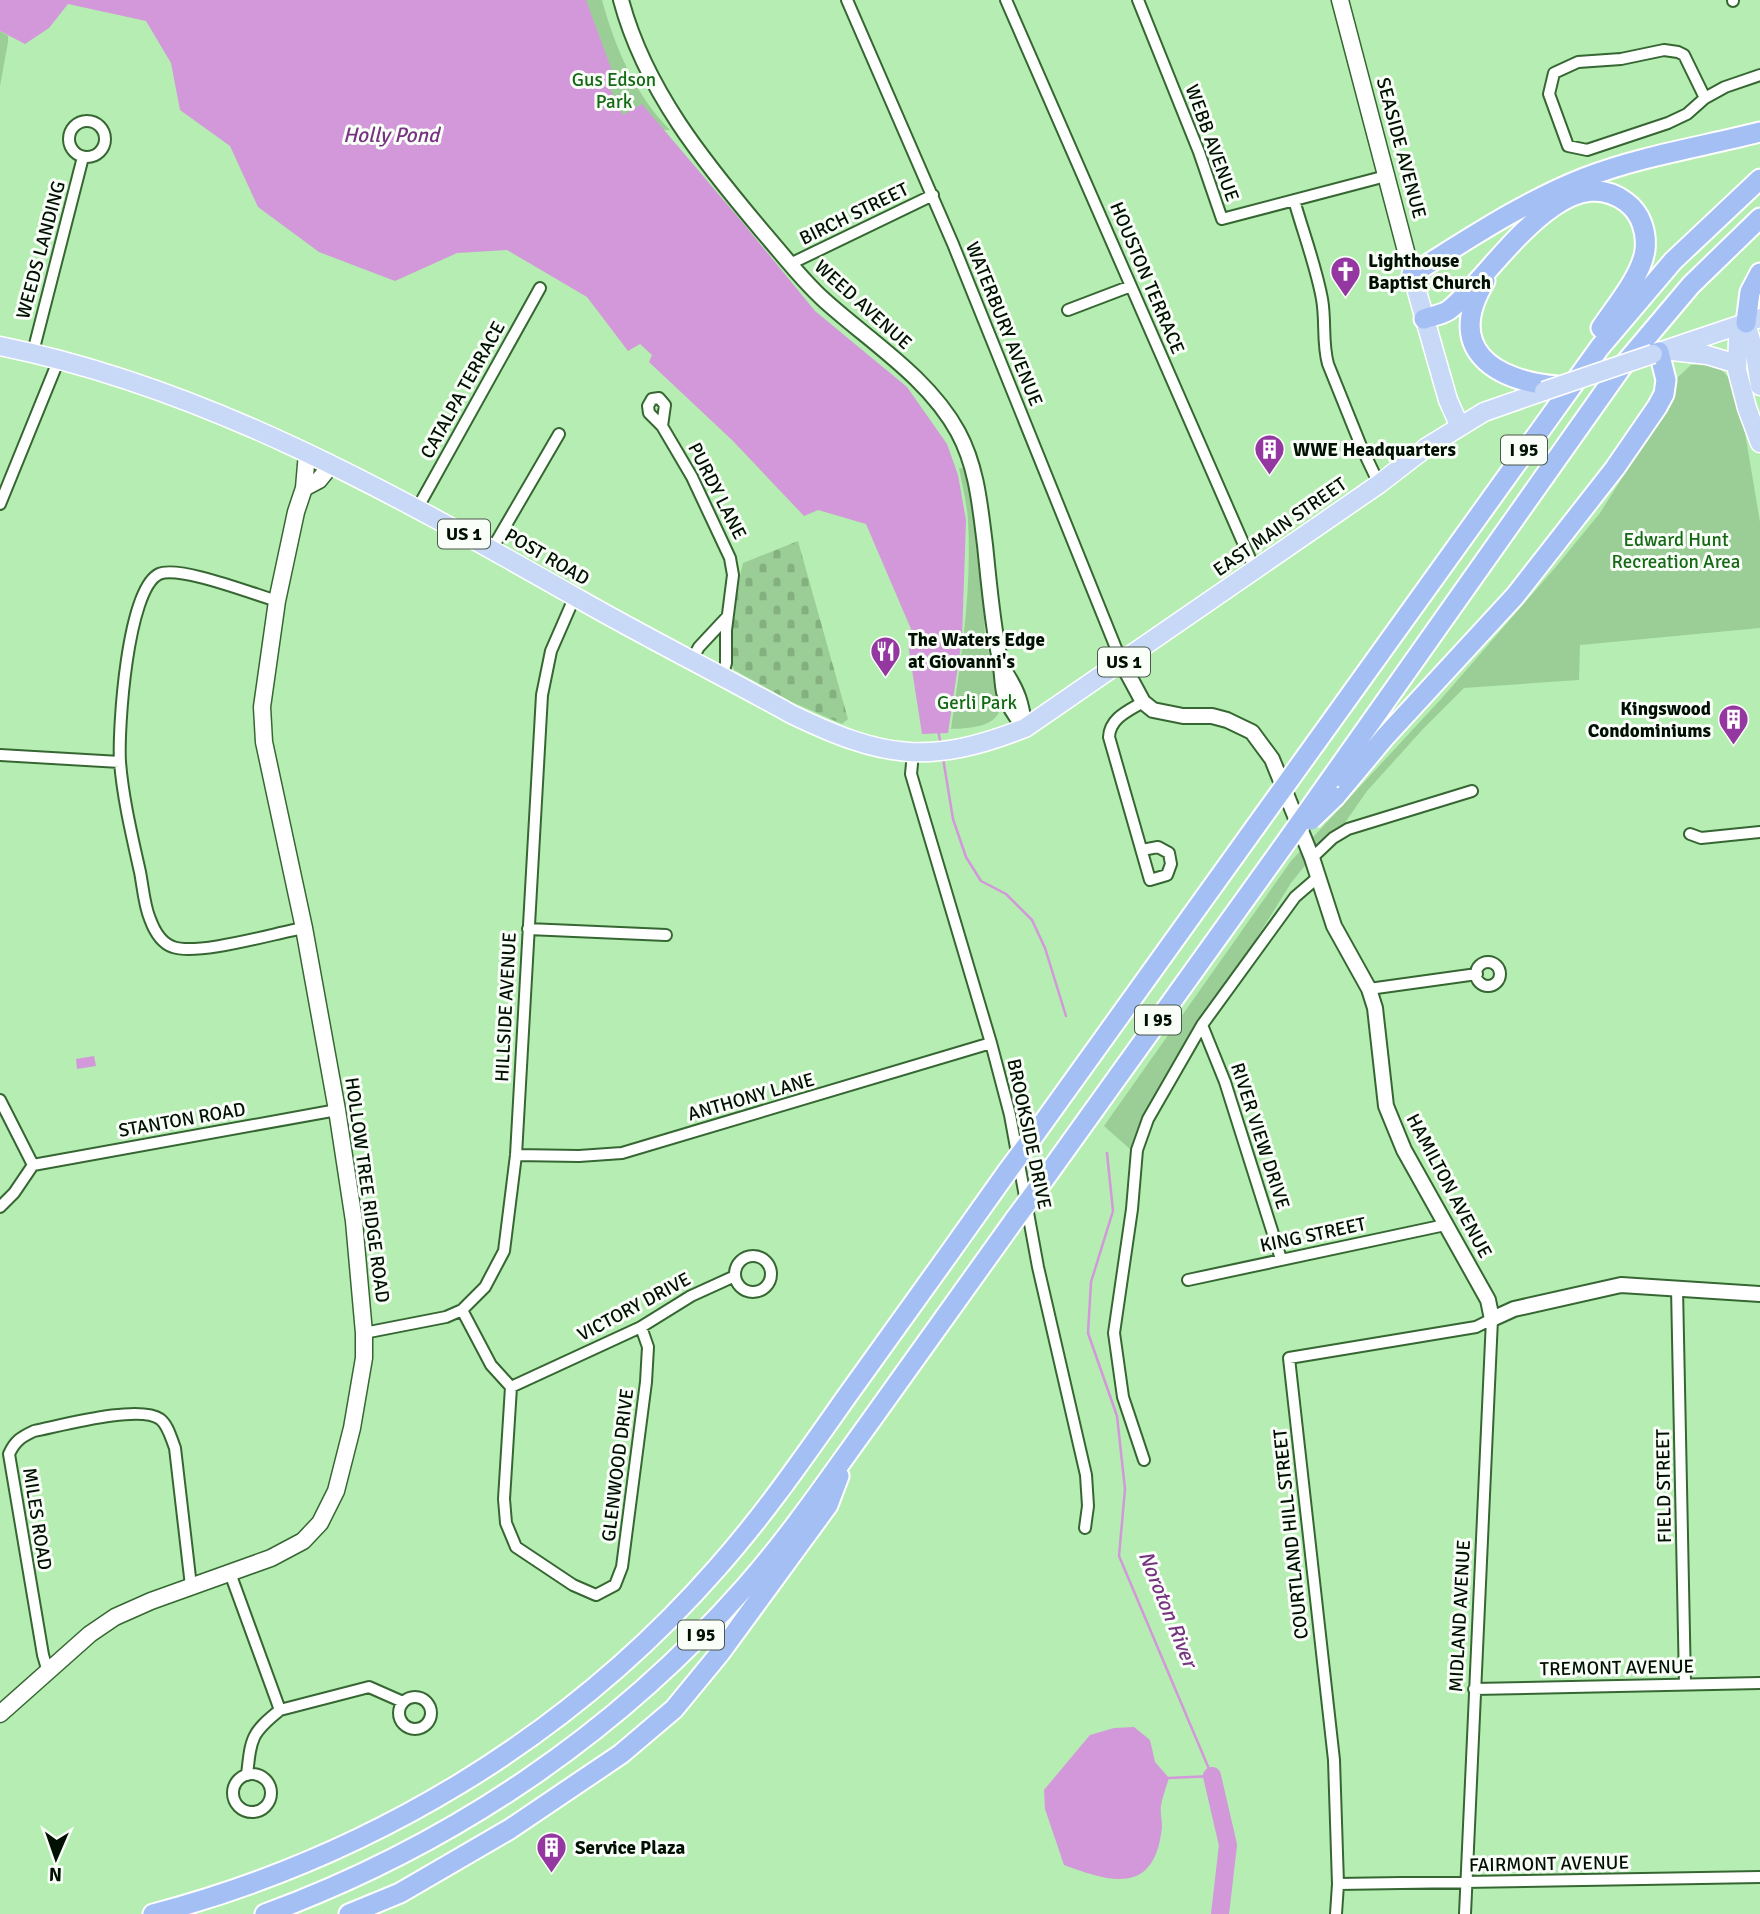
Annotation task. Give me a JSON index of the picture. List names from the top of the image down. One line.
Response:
{"streets":{"highway":["I 95"],"main road":["SEASIDE AVENUE","EAST MAIN STREET","US 1","POST ROAD","HOLLOW TREE RIDGE ROAD"],"street":["WEBB AVENUE","BIRCH STREET","WEEDS LANDING","HOUSTON TERRACE","WEED AVENUE","WATERBURY AVENUE","CATALPA TERRACE","PURDY LANE","HILLSIDE AVENUE","ANTHONY LANE","STANTON ROAD","BROOKSIDE DRIVE","RIVER VIEW DRIVE","HAMILTON AVENUE","KING STREET","VICTORY DRIVE","GLENWOOD DRIVE","FIELD STREET","MILES ROAD","COURTLAND HILL STREET","MIDLAND AVENUE","TREMONT AVENUE","FAIRMONT AVENUE"]},"crossings":[["WEBB AVENUE","SEASIDE AVENUE"],["SEASIDE AVENUE","EAST MAIN STREET"],["BIRCH STREET","WEED AVENUE"],["BIRCH STREET","WATERBURY AVENUE"],["WEEDS LANDING","POST ROAD"],["HOUSTON TERRACE","EAST MAIN STREET"],["WEED AVENUE","EAST MAIN STREET"],["WATERBURY AVENUE","EAST MAIN STREET"],["CATALPA TERRACE","POST ROAD"],["PURDY LANE","POST ROAD"],["EAST MAIN STREET","POST ROAD"],["EAST MAIN STREET","BROOKSIDE DRIVE"],["POST ROAD","HILLSIDE AVENUE"],["POST ROAD","BROOKSIDE DRIVE"],["POST ROAD","HOLLOW TREE RIDGE ROAD"],["HILLSIDE AVENUE","ANTHONY LANE"],["HILLSIDE AVENUE","HOLLOW TREE RIDGE ROAD"],["ANTHONY LANE","BROOKSIDE DRIVE"],["STANTON ROAD","HOLLOW TREE RIDGE ROAD"],["RIVER VIEW DRIVE","KING STREET"],["HAMILTON AVENUE","KING STREET"],["HAMILTON AVENUE","COURTLAND HILL STREET"],["HAMILTON AVENUE","MIDLAND AVENUE"],["HOLLOW TREE RIDGE ROAD","MILES ROAD"],["VICTORY DRIVE","GLENWOOD DRIVE"],["FIELD STREET","TREMONT AVENUE"],["COURTLAND HILL STREET","MIDLAND AVENUE"],["COURTLAND HILL STREET","FAIRMONT AVENUE"],["MIDLAND AVENUE","TREMONT AVENUE"],["MIDLAND AVENUE","FAIRMONT AVENUE"]],"water":["Holly Pond","Noroton River"],"parks":["Gus Edson Park","Edward Hunt Recreation Area","Gerli Park"],"places":{"church":["Lighthouse Baptist Church"],"building":["WWE Headquarters","Kingswood Condominiums","Service Plaza"],"restaurant":["The Waters Edge at Giovanni's"]},"north":"bottom"}
